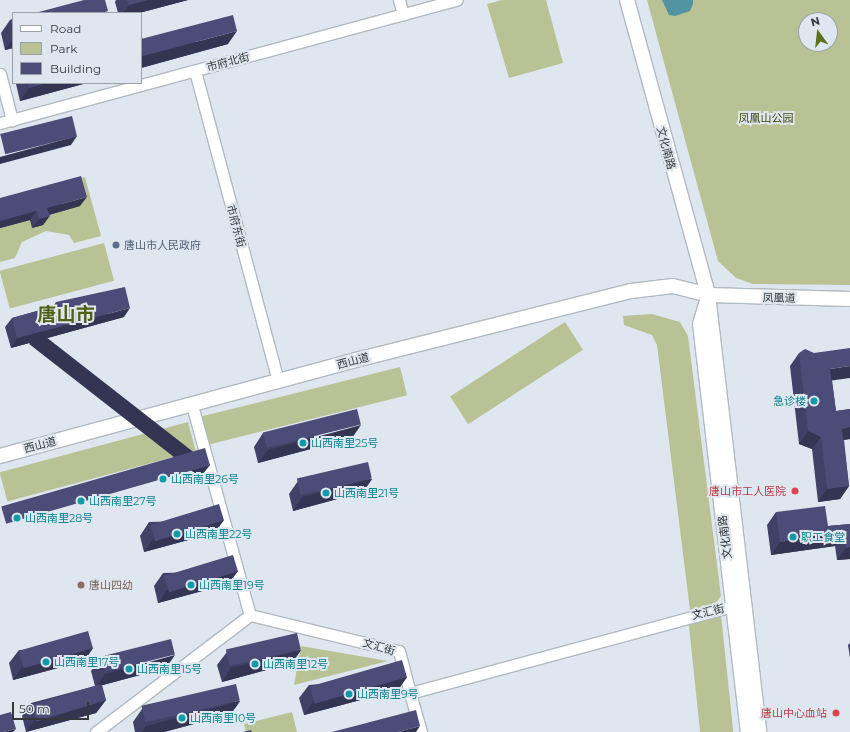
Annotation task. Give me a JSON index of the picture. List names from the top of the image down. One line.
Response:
{"streets":{"street":["市府北街","文化南路","市府东街","凤凰道","西山道","文汇街"]},"crossings":[["市府北街","市府东街"],["文化南路","凤凰道"],["文化南路","西山道"],["文化南路","文汇街"],["市府东街","西山道"],["凤凰道","西山道"]],"districts":["唐山市"],"parks":["凤凰山公园"],"places":["唐山市人民政府","急诊楼","山西南里25号","山西南里26号","唐山市工人医院","山西南里21号","山西南里27号","山西南里28号","山西南里22号","职工食堂","唐山四幼","山西南里19号","山西南里17号","山西南里12号","山西南里15号","山西南里9号","唐山中心血站","山西南里10号"],"legend":["Road","Park","Building"],"scale_bar":"50 m","north":"top"}
